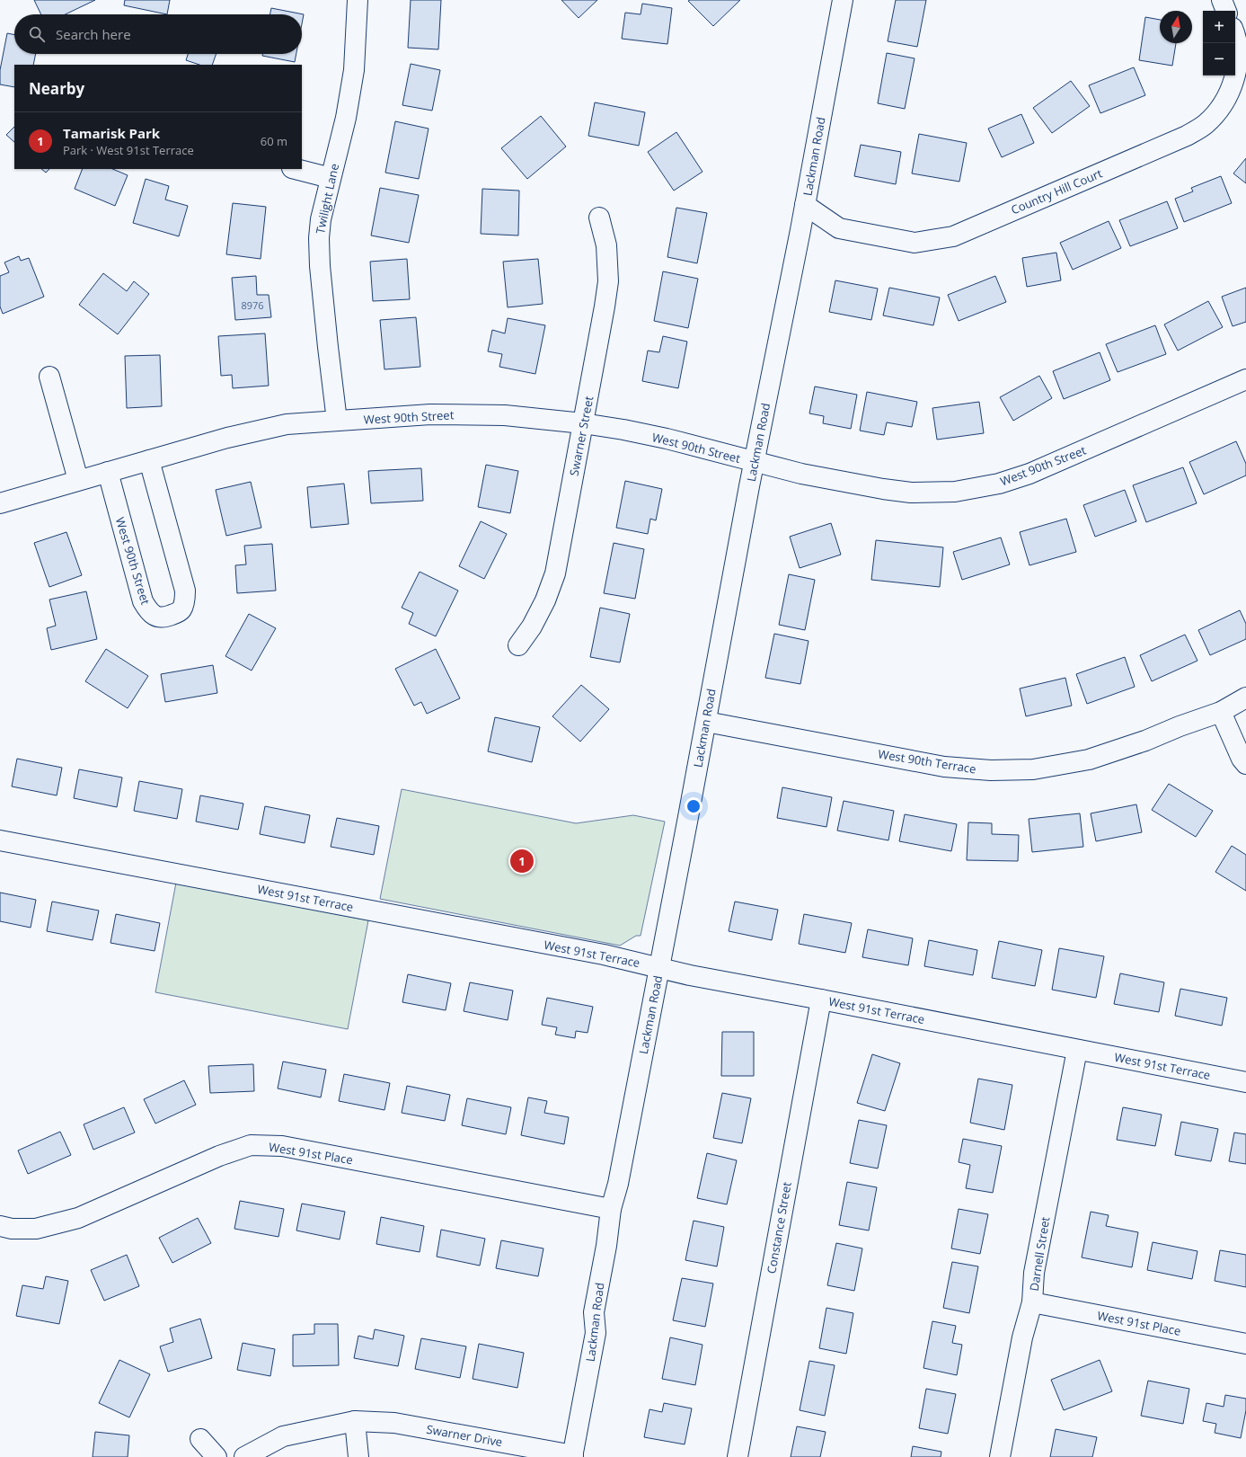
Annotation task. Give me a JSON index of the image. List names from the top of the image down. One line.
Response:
{"streets":{"street":["Lackman Road","Country Hill Court","Twilight Lane","West 90th Street","Swarner Street","West 90th Terrace","West 91st Terrace","West 91st Place","Constance Street","Darnell Street","Swarner Drive"]},"crossings":[["Lackman Road","Country Hill Court"],["Lackman Road","West 90th Street"],["Lackman Road","West 90th Terrace"],["Lackman Road","West 91st Terrace"],["Lackman Road","West 91st Place"],["Lackman Road","Swarner Drive"],["Twilight Lane","West 90th Street"],["West 90th Street","Swarner Street"],["West 91st Terrace","Constance Street"],["West 91st Terrace","Darnell Street"],["West 91st Place","Darnell Street"]],"house_numbers":["8976"],"north":"top","page":{"map_buttons":["+","−"],"search":"Search here","heading":"Nearby","list":[{"mark":"1","name":"Tamarisk Park","note":"Park · West 91st Terrace","value":"60 m"}],"pins":"1"}}
